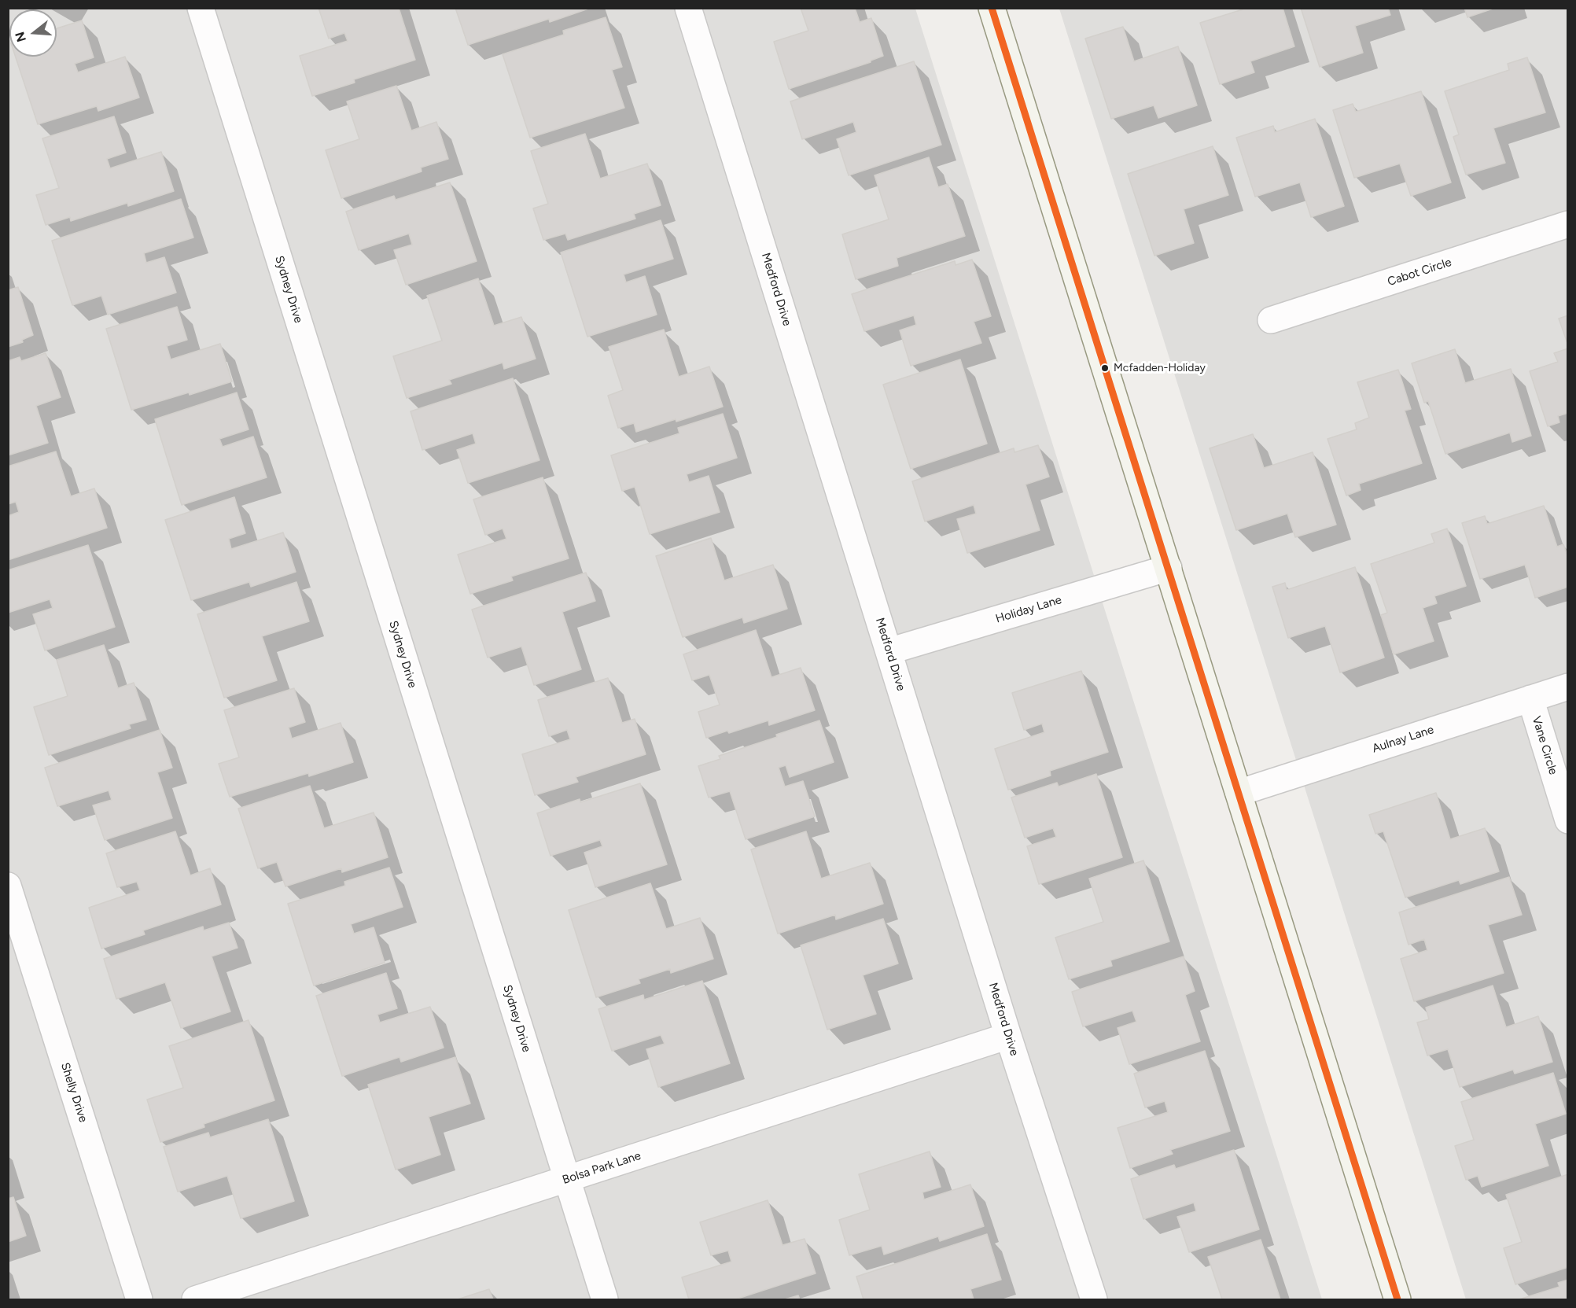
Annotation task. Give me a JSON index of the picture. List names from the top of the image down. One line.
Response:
{"streets":{"street":["Cabot Circle","Sydney Drive","Medford Drive","Holiday Lane","Aulnay Lane","Vane Circle","Shelly Drive","Bolsa Park Lane"]},"crossings":[["Sydney Drive","Bolsa Park Lane"],["Medford Drive","Holiday Lane"],["Medford Drive","Bolsa Park Lane"],["Aulnay Lane","Vane Circle"]],"places":["Mcfadden-Holiday"],"north":"left"}
